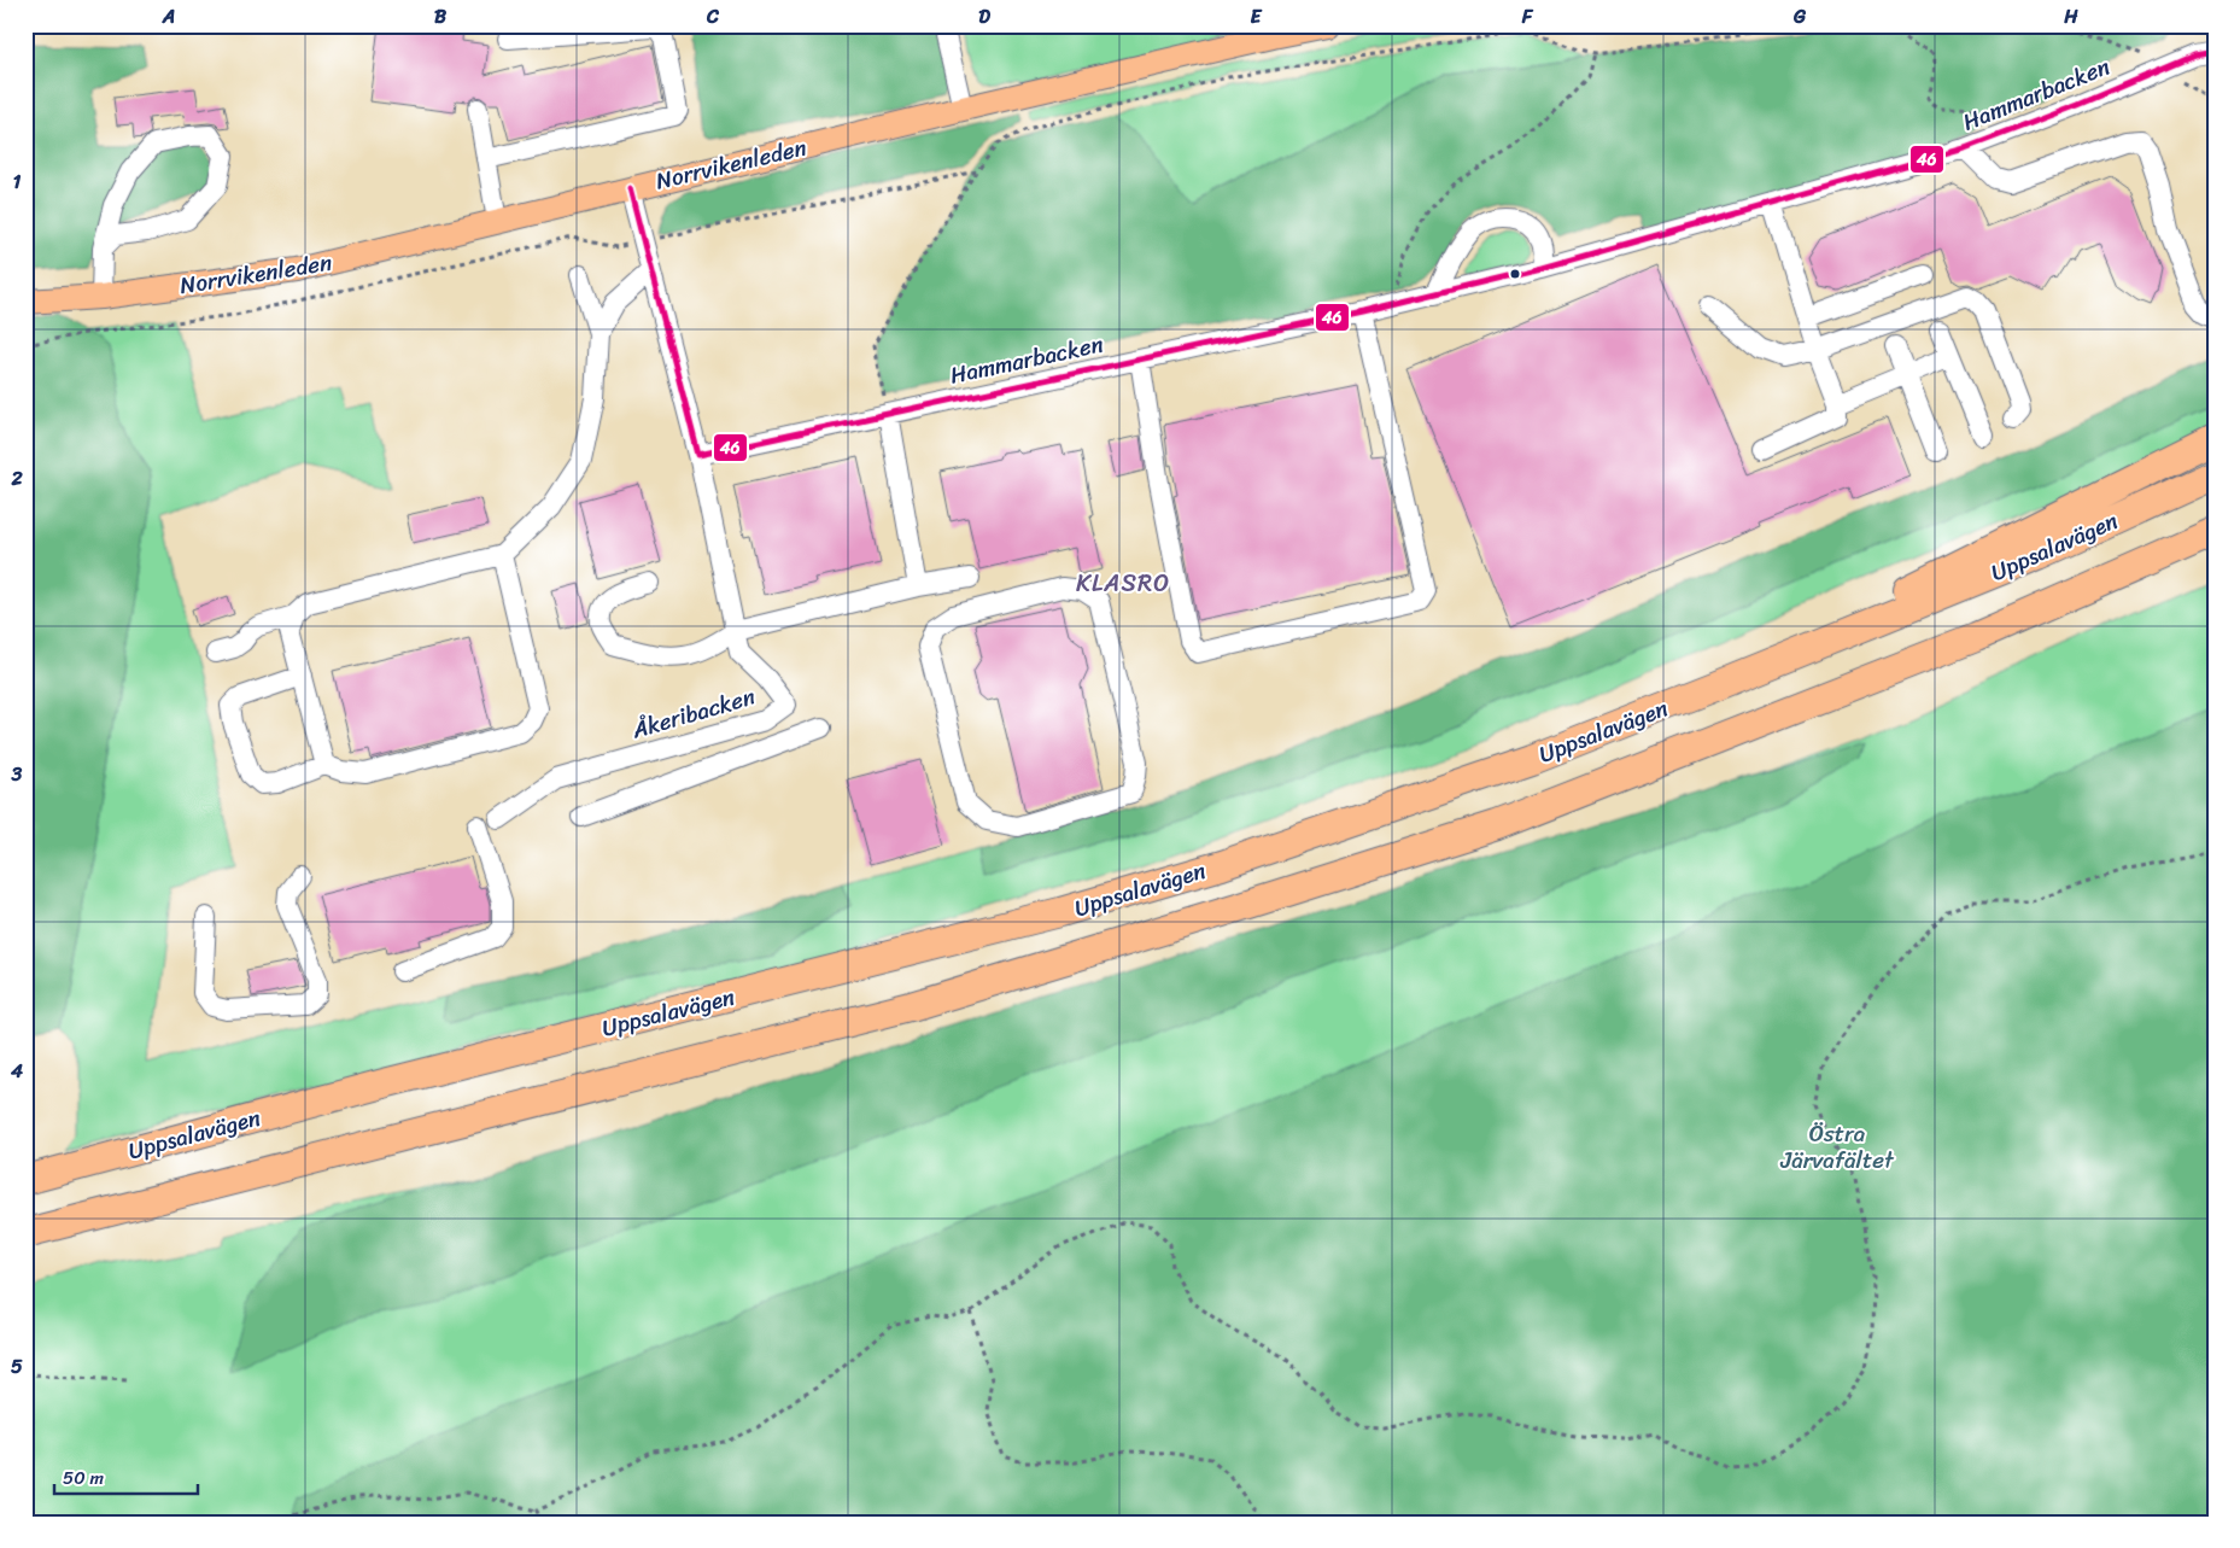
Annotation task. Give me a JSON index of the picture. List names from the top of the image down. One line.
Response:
{"streets":{"highway":["Uppsalavägen"],"main road":["Norrvikenleden"],"street":["Hammarbacken","Åkeribacken"]},"crossings":[["Hammarbacken","Åkeribacken"]],"districts":["KLASRO"],"parks":["Östra Järvafältet"],"lines":["transit line 46"],"scale_bar":"50 m","grid":{"columns":["A","B","C","D","E","F","G","H"],"rows":["1","2","3","4","5"]}}
